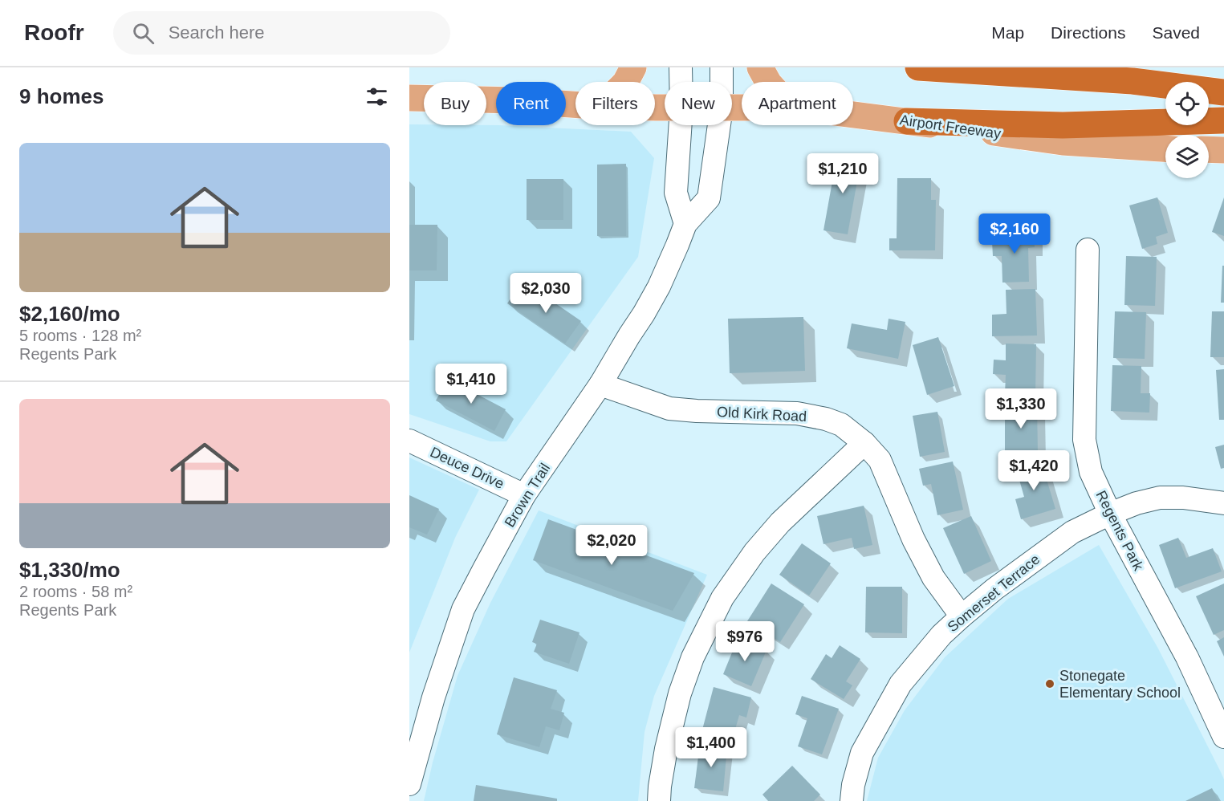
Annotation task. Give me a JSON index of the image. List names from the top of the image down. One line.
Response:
{"streets":{"main road":["Airport Freeway"],"street":["Old Kirk Road","Deuce Drive","Brown Trail","Regents Park","Somerset Terrace"]},"crossings":[["Old Kirk Road","Brown Trail"],["Old Kirk Road","Somerset Terrace"],["Deuce Drive","Brown Trail"],["Regents Park","Somerset Terrace"]],"places":["Stonegate Elementary School"],"page":{"header":"Roofr","search":"Search here","nav":["Map","Directions","Saved"],"heading":"9 homes","chip":["Buy","Rent","Filters","New","Apartment"],"list":[{"name":"$2,160/mo","note":"5 rooms · 128 m² · Regents Park"},{"name":"$1,330/mo","note":"2 rooms · 58 m² · Regents Park"}],"price":["$1,210","$2,160","$2,030","$1,410","$1,330","$1,420","$2,020","$976","$1,400"]}}
